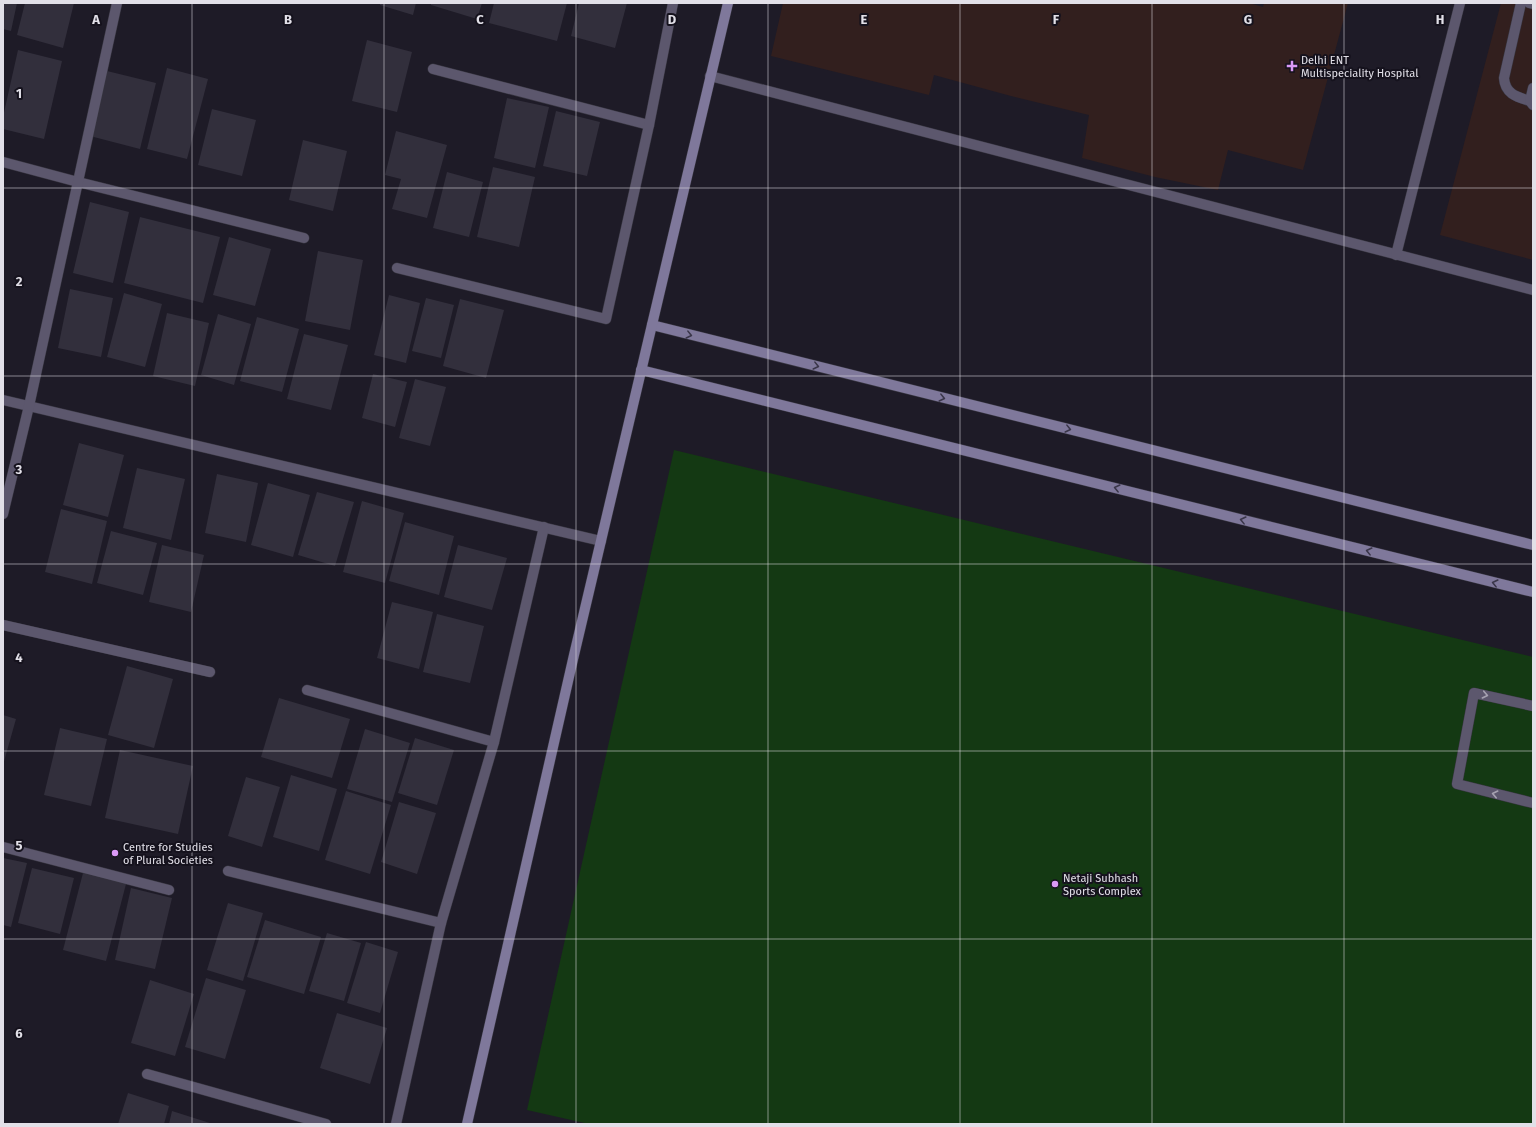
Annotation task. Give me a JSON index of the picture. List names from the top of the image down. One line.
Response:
{"places":{"health":["Delhi ENT Multispeciality Hospital"],"other":["Centre for Studies of Plural Societies","Netaji Subhash Sports Complex"]},"grid":{"columns":["A","B","C","D","E","F","G","H"],"rows":["1","2","3","4","5","6"]}}
